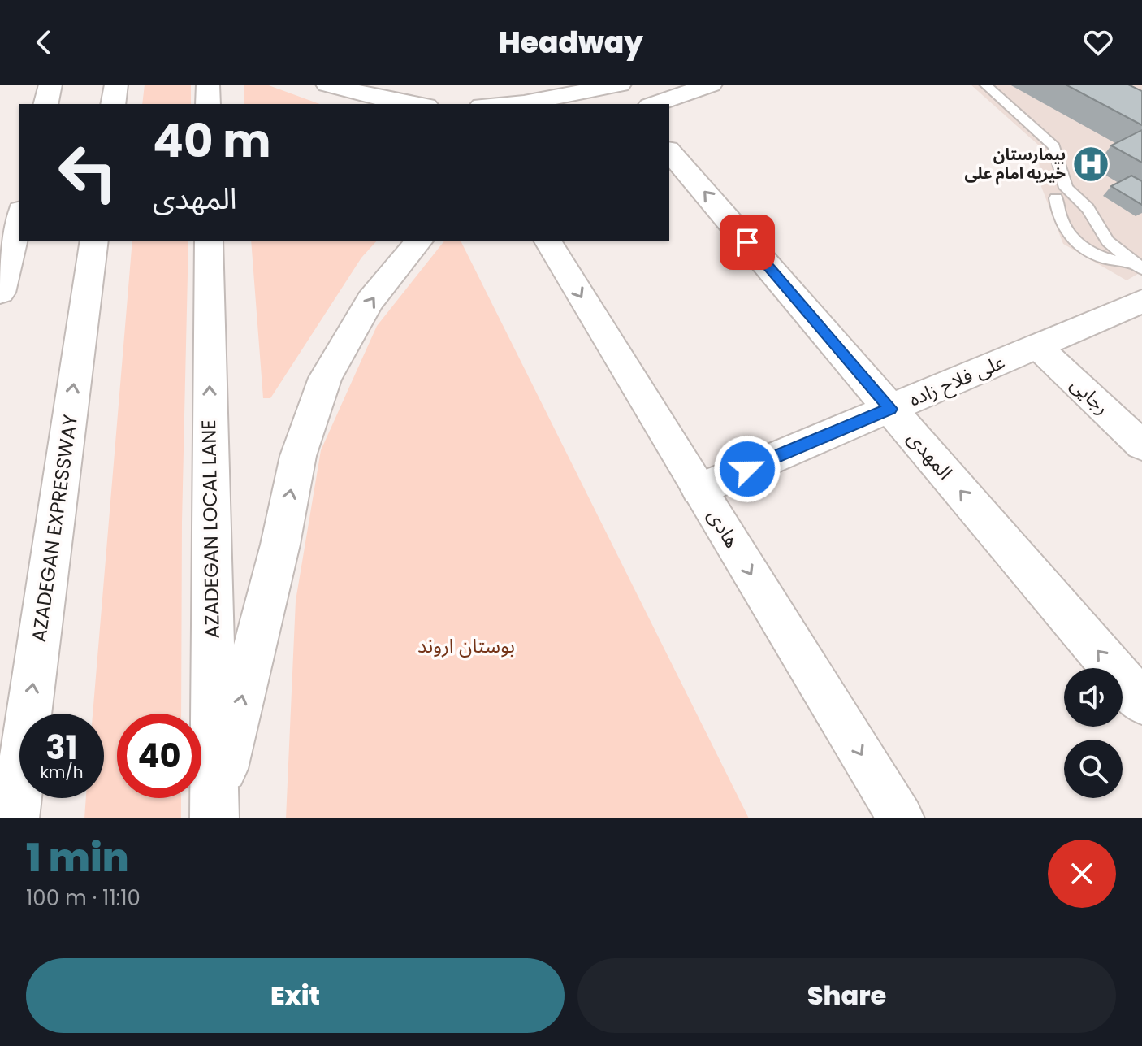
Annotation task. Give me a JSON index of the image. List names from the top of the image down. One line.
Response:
{"streets":{"main road":["علی فلاح زاده","المهدی","AZADEGAN EXPRESSWAY","AZADEGAN LOCAL LANE"],"street":["رجایی","هادی"]},"crossings":[["علی فلاح زاده","رجایی"],["علی فلاح زاده","المهدی"],["علی فلاح زاده","هادی"]],"one_way":["المهدی","هادی"],"parks":["بوستان اروند"],"places":{"hospital":["بیمارستان خیریه امام علی"]},"page":{"header":"Headway","turn":["40 m","المهدی"],"speed":"31 km/h","limit":"40","heading":["1 min","100 m · 11:10"],"buttons":["Exit","Share"]}}
